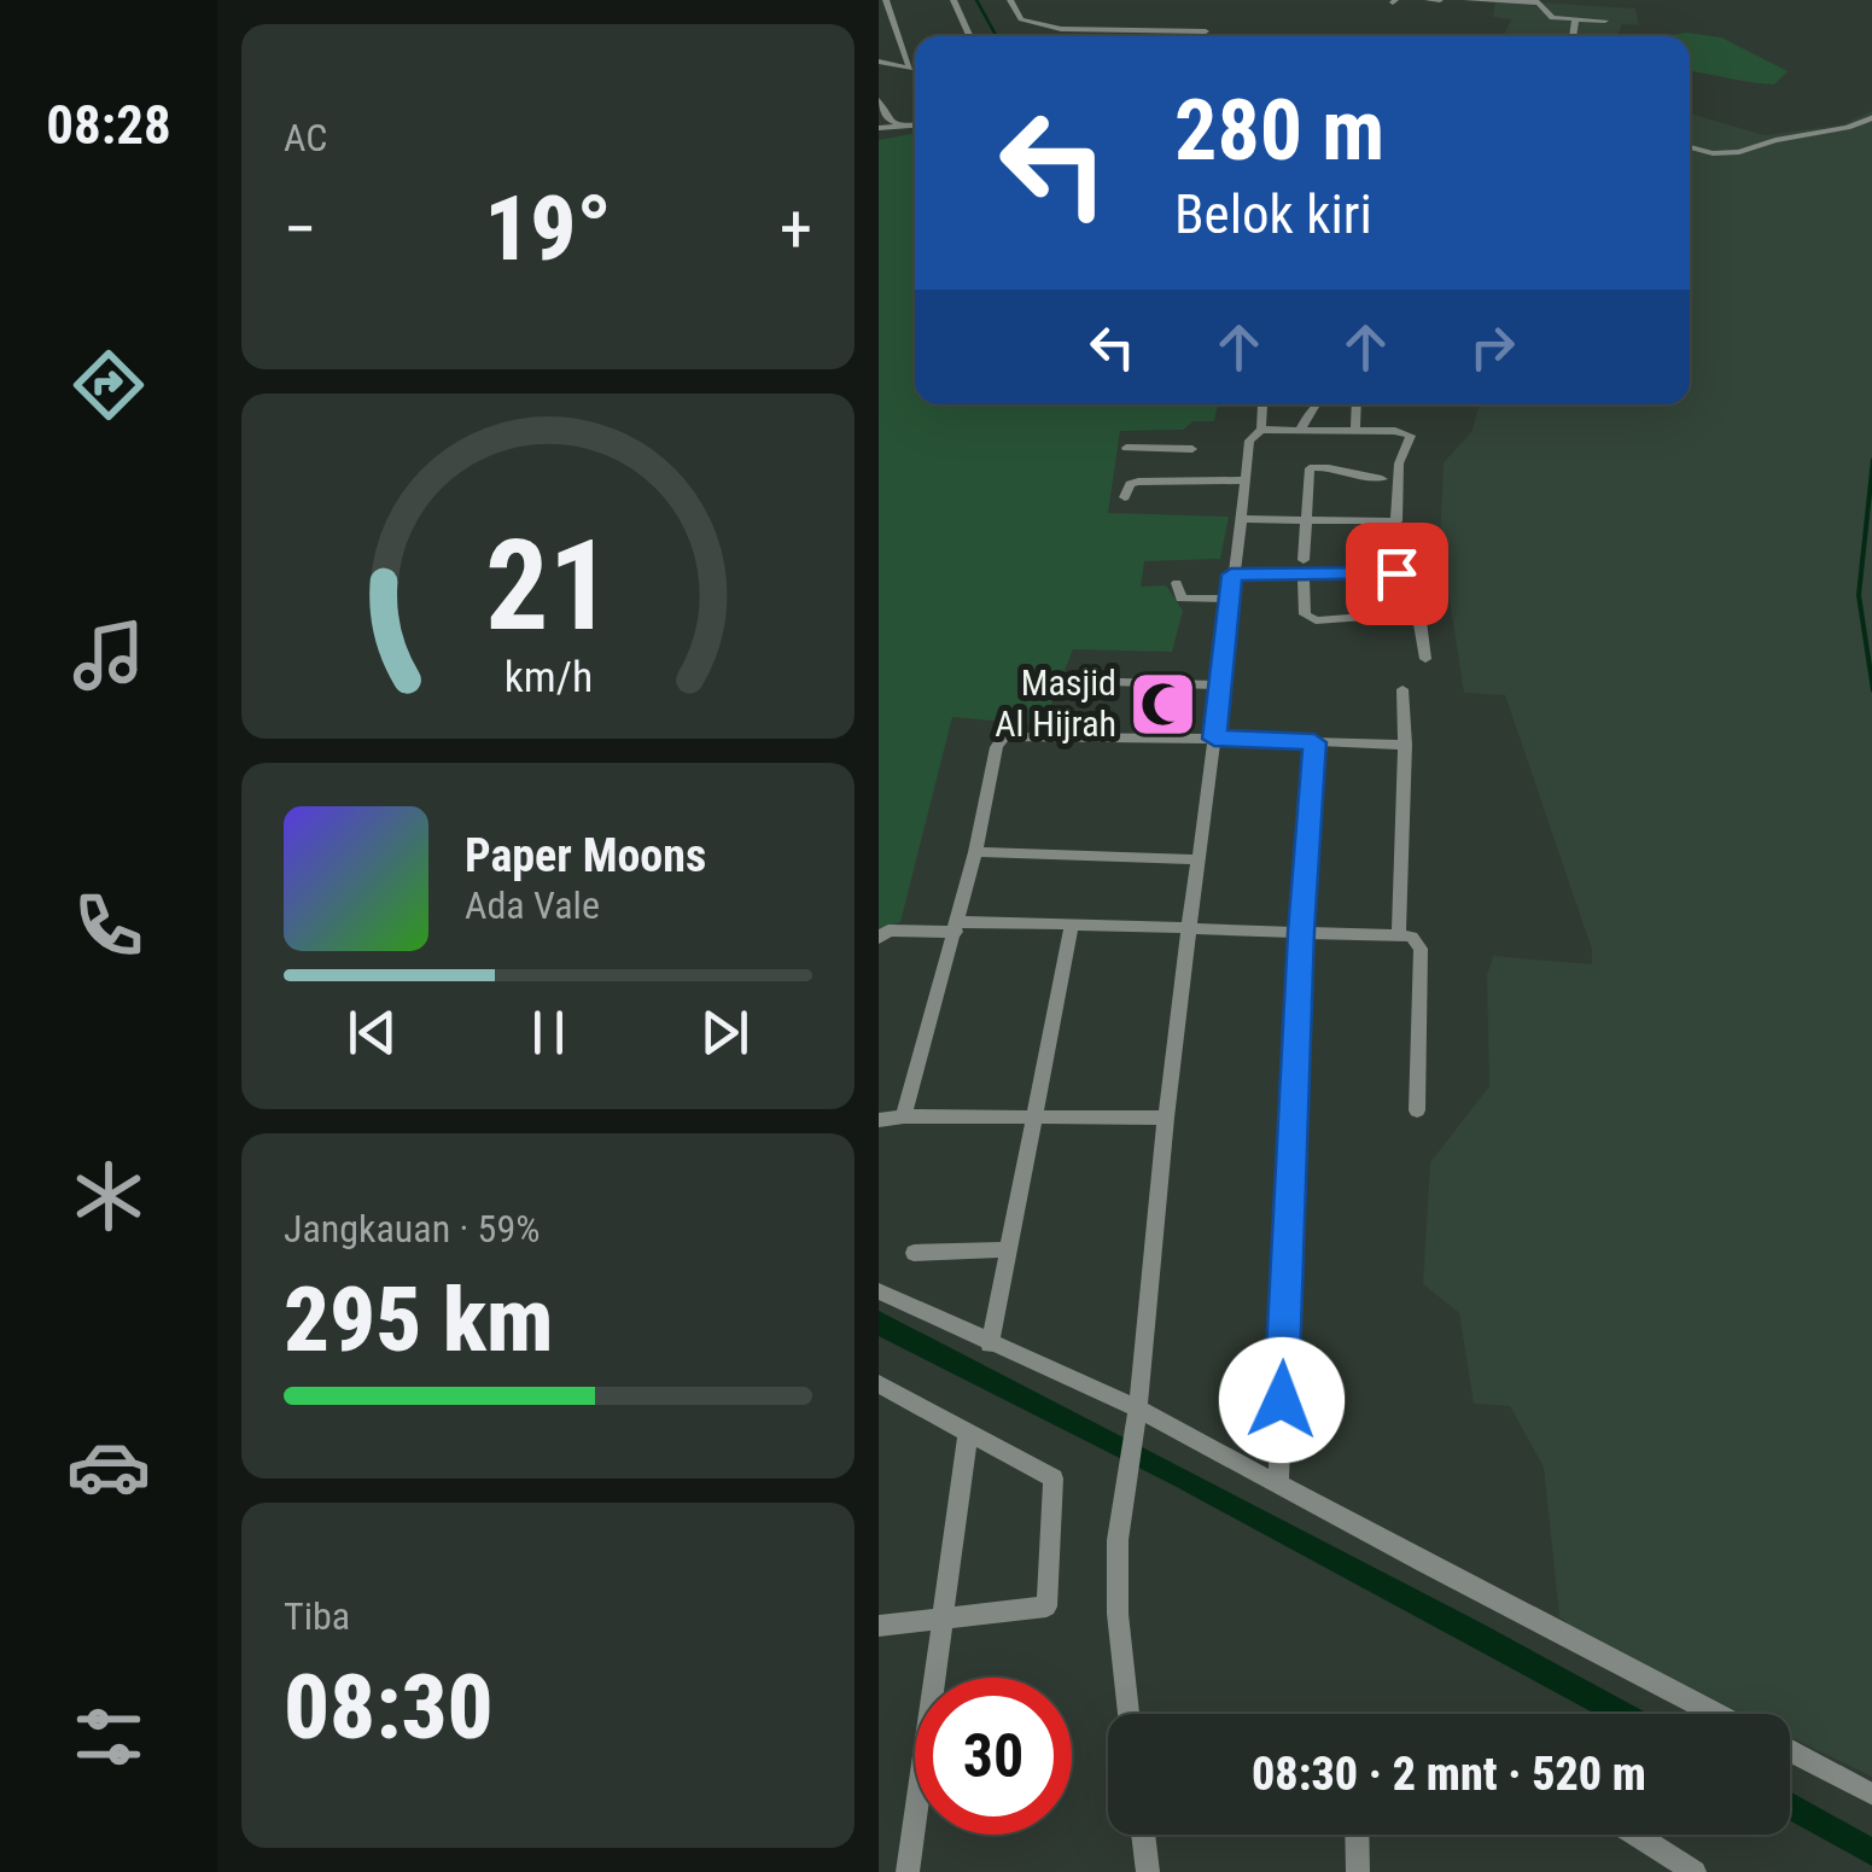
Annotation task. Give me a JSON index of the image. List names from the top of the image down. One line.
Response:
{"places":{"mosque":["Masjid Al Hijrah"]},"page":{"tabs":"08:28","tile":["AC",["Jangkauan · 59%","295 km"],["Tiba","08:30"]],"turn":["280 m","Belok kiri"],"heat":["−","19°","+"],"song":["Paper Moons","Ada Vale"],"limit":"30","trip":"08:30 · 2 mnt · 520 m","gauge":["21","km/h"]}}
